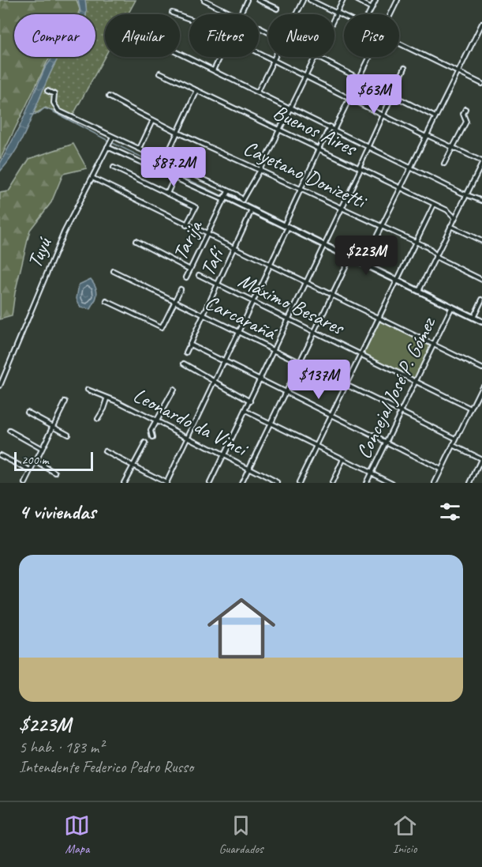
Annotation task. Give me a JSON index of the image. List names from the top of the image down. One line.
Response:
{"streets":{"street":["Buenos Aires","Cayetano Donizetti","Tarija","Tuyú","Tafí","Máximo Besares","Carcarañá","Concejal José P. Gómez","Leonardo da Vinci"]},"crossings":[["Tafí","Máximo Besares"],["Tafí","Carcarañá"],["Máximo Besares","Concejal José P. Gómez"],["Carcarañá","Concejal José P. Gómez"]],"scale_bar":"200 m","page":{"chip":["Comprar","Alquilar","Filtros","Nuevo","Piso"],"price":["$63M","$87.2M","$223M","$137M"],"scale":"200 m","heading":"4 viviendas","list":[{"name":"$223M","note":"5 hab. · 183 m² · Intendente Federico Pedro Russo"}],"tabs":["Mapa","Guardados","Inicio"]}}
